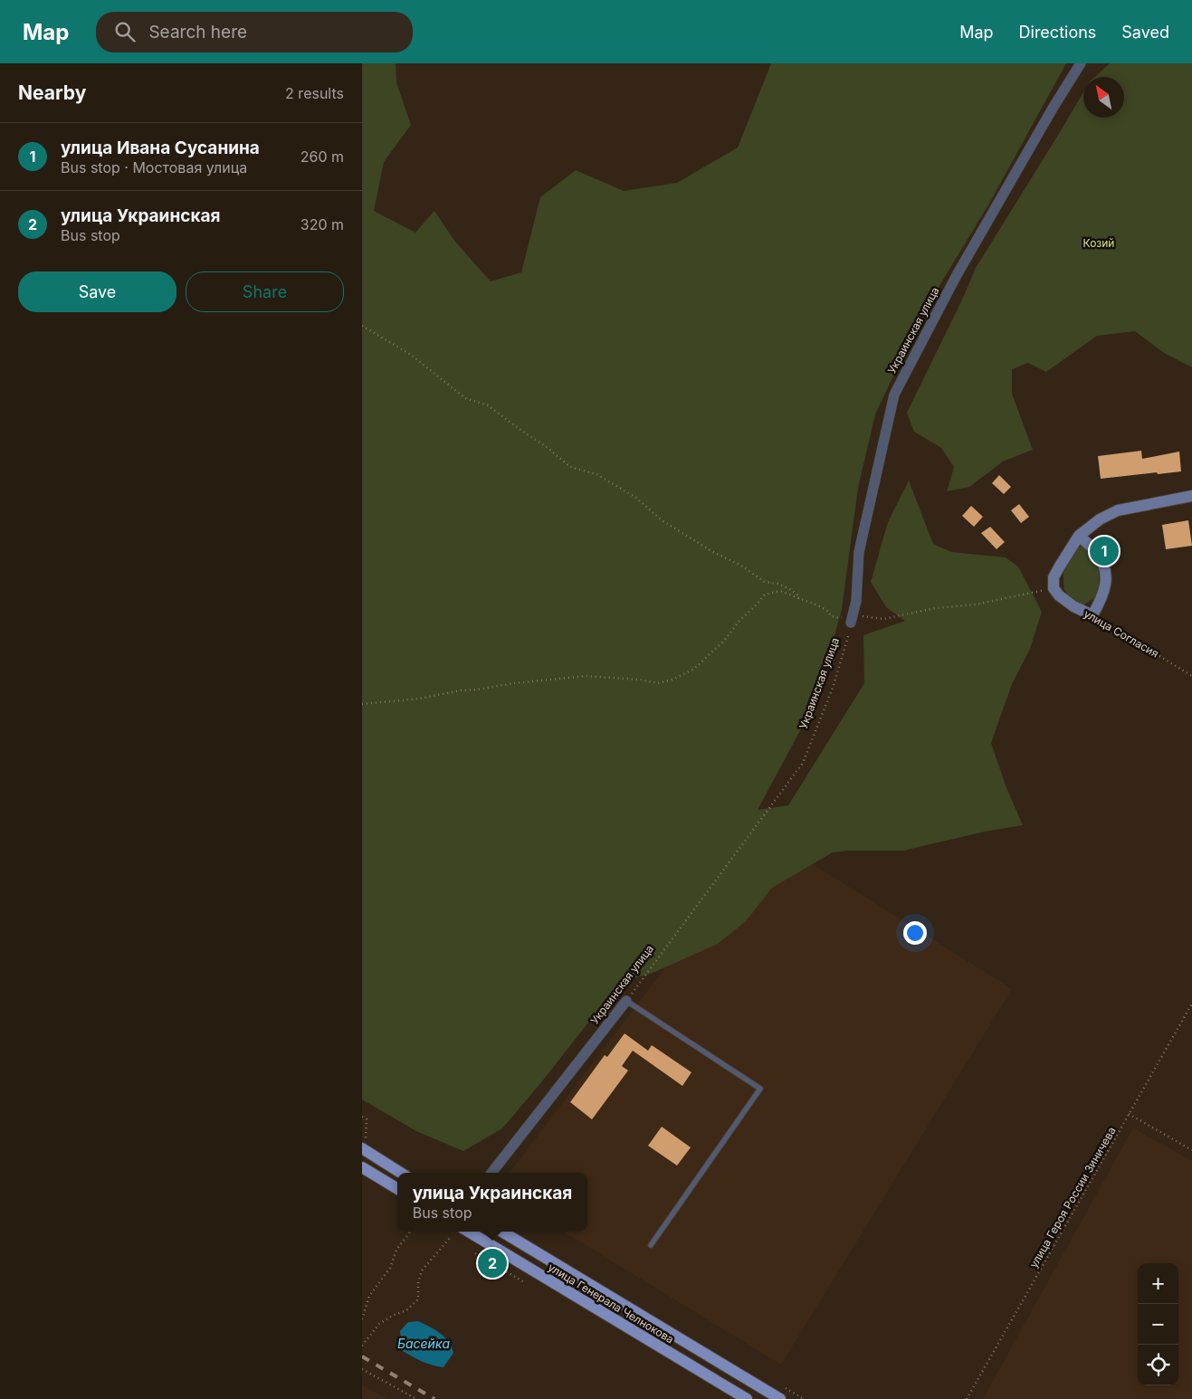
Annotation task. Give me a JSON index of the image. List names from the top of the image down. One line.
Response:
{"streets":{"main road":["улица Генерала Челнокова"],"street":["Украинская улица","улица Согласия"],"path":["улица Героя России Зиничева"]},"water":["Басейка"],"parks":["Козий"],"north":"top left","page":{"header":"Map","search":"Search here","nav":["Map","Directions","Saved"],"heading":["Nearby","2 results"],"list":[{"mark":"1","name":"улица Ивана Сусанина","note":"Bus stop · Мостовая улица","value":"260 m"},{"mark":"2","name":"улица Украинская","note":"Bus stop","value":"320 m"}],"buttons":["Save","Share"],"pins":["1","2"],"popup":["улица Украинская","Bus stop"],"map_buttons":["+","−"]}}
